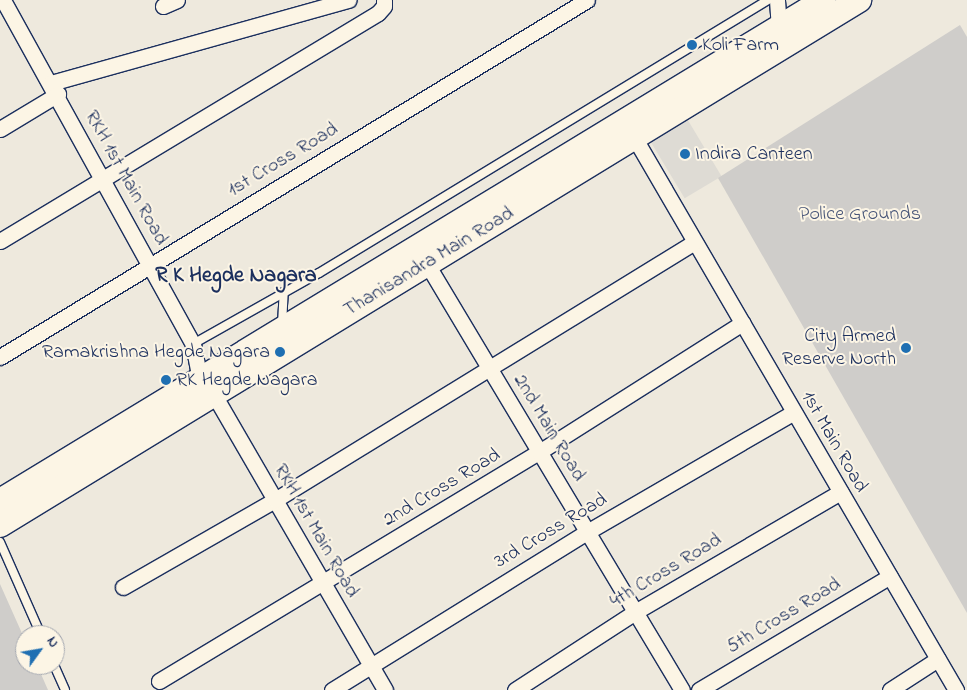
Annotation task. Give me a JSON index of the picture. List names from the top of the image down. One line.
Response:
{"streets":{"main road":["Thanisandra Main Road"],"street":["1st Cross Road","RKH 1st Main Road","2nd Main Road","1st Main Road","2nd Cross Road","3rd Cross Road","4th Cross Road","5th Cross Road"]},"crossings":[["1st Cross Road","RKH 1st Main Road"],["RKH 1st Main Road","Thanisandra Main Road"],["RKH 1st Main Road","2nd Cross Road"],["RKH 1st Main Road","3rd Cross Road"],["Thanisandra Main Road","2nd Main Road"],["Thanisandra Main Road","1st Main Road"],["2nd Main Road","2nd Cross Road"],["2nd Main Road","3rd Cross Road"],["2nd Main Road","4th Cross Road"],["1st Main Road","2nd Cross Road"],["1st Main Road","3rd Cross Road"],["1st Main Road","4th Cross Road"],["1st Main Road","5th Cross Road"]],"districts":["R K Hegde Nagara"],"parks":["Police Grounds"],"places":["Koli Farm","Indira Canteen","City Armed Reserve North","Ramakrishna Hegde Nagara","RK Hegde Nagara"],"north":"top right"}
